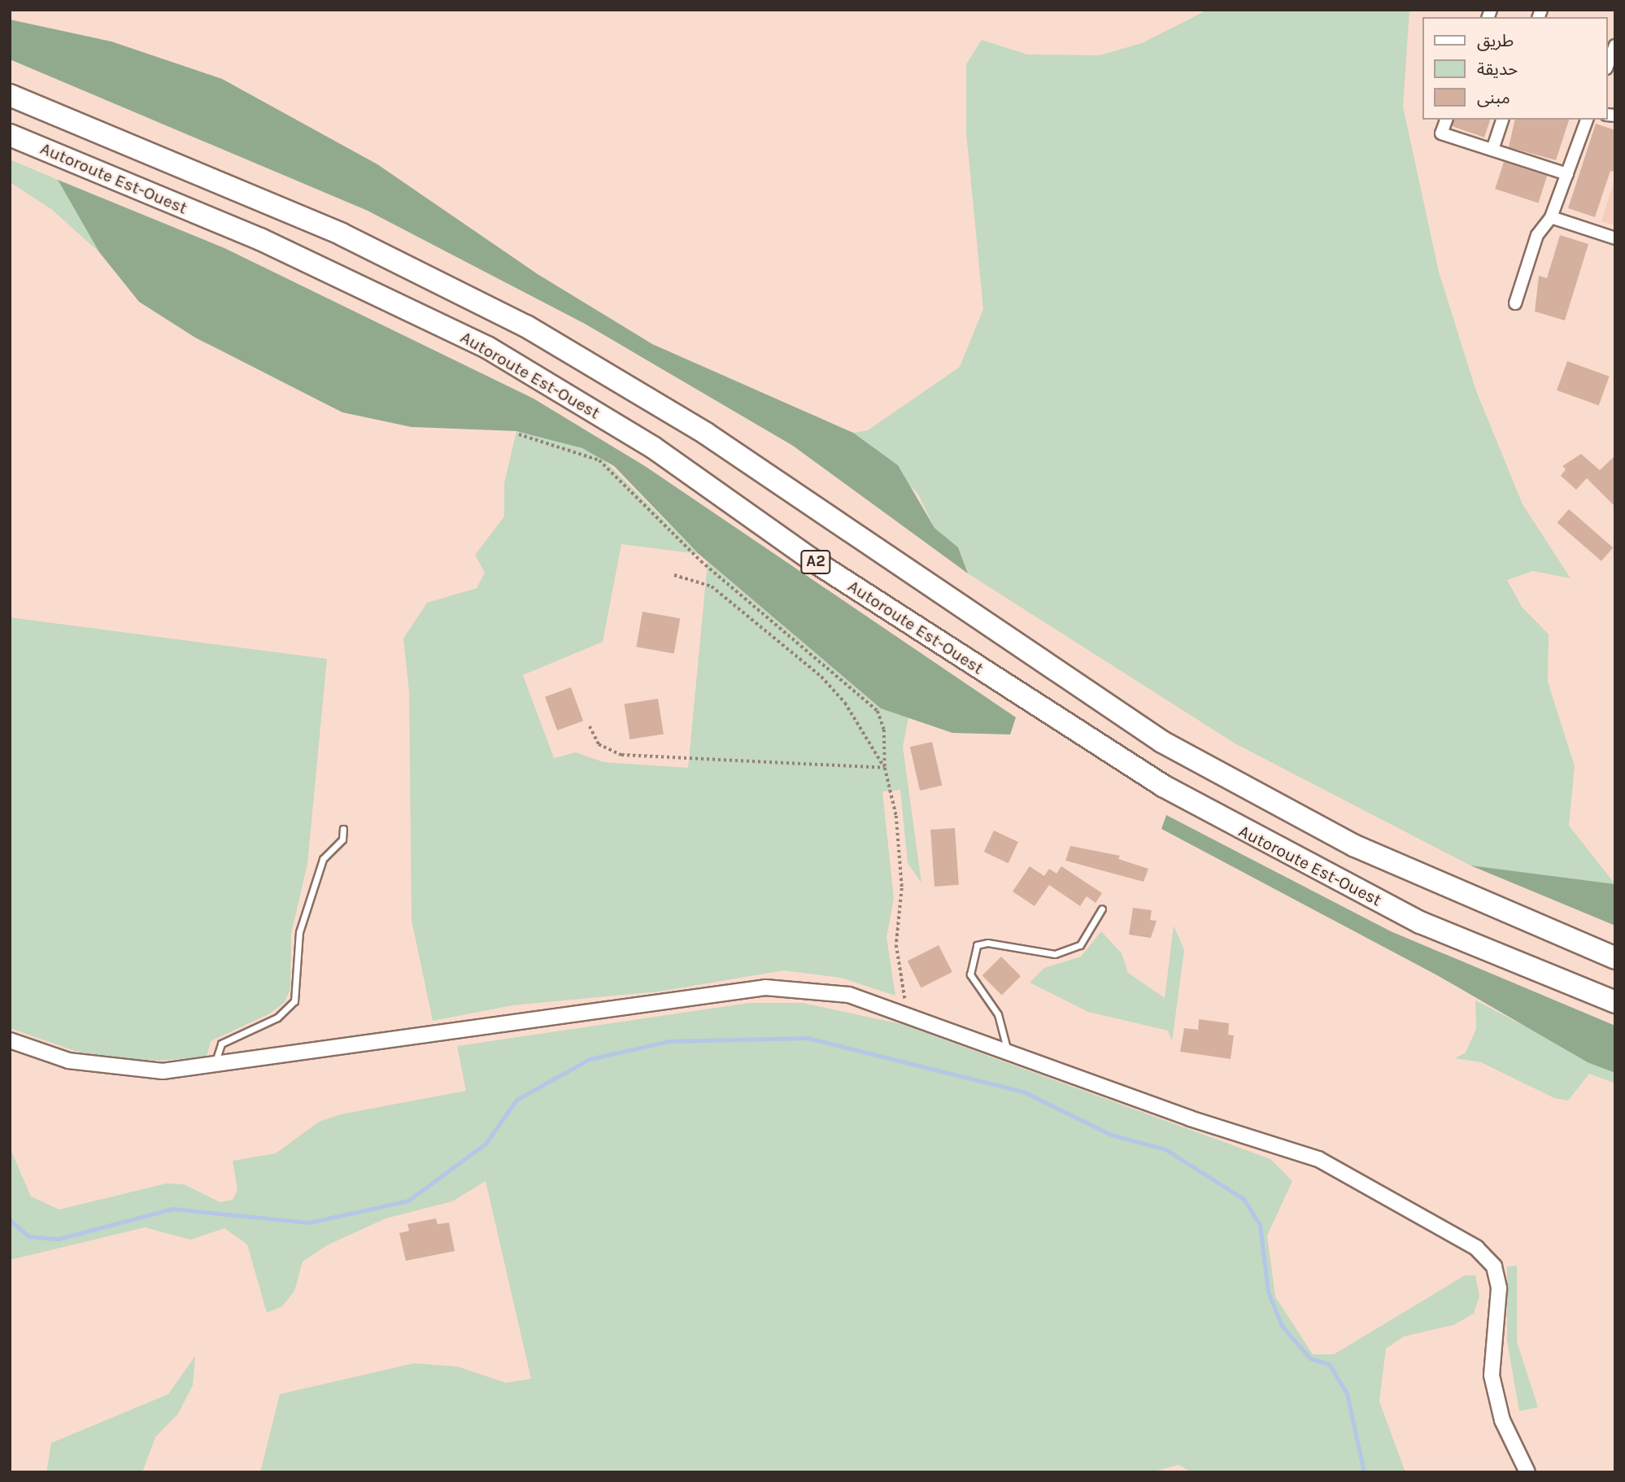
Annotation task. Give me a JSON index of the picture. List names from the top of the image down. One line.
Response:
{"streets":{"highway":["Autoroute Est-Ouest","A2"]},"legend":["طريق","حديقة","مبنى"]}
